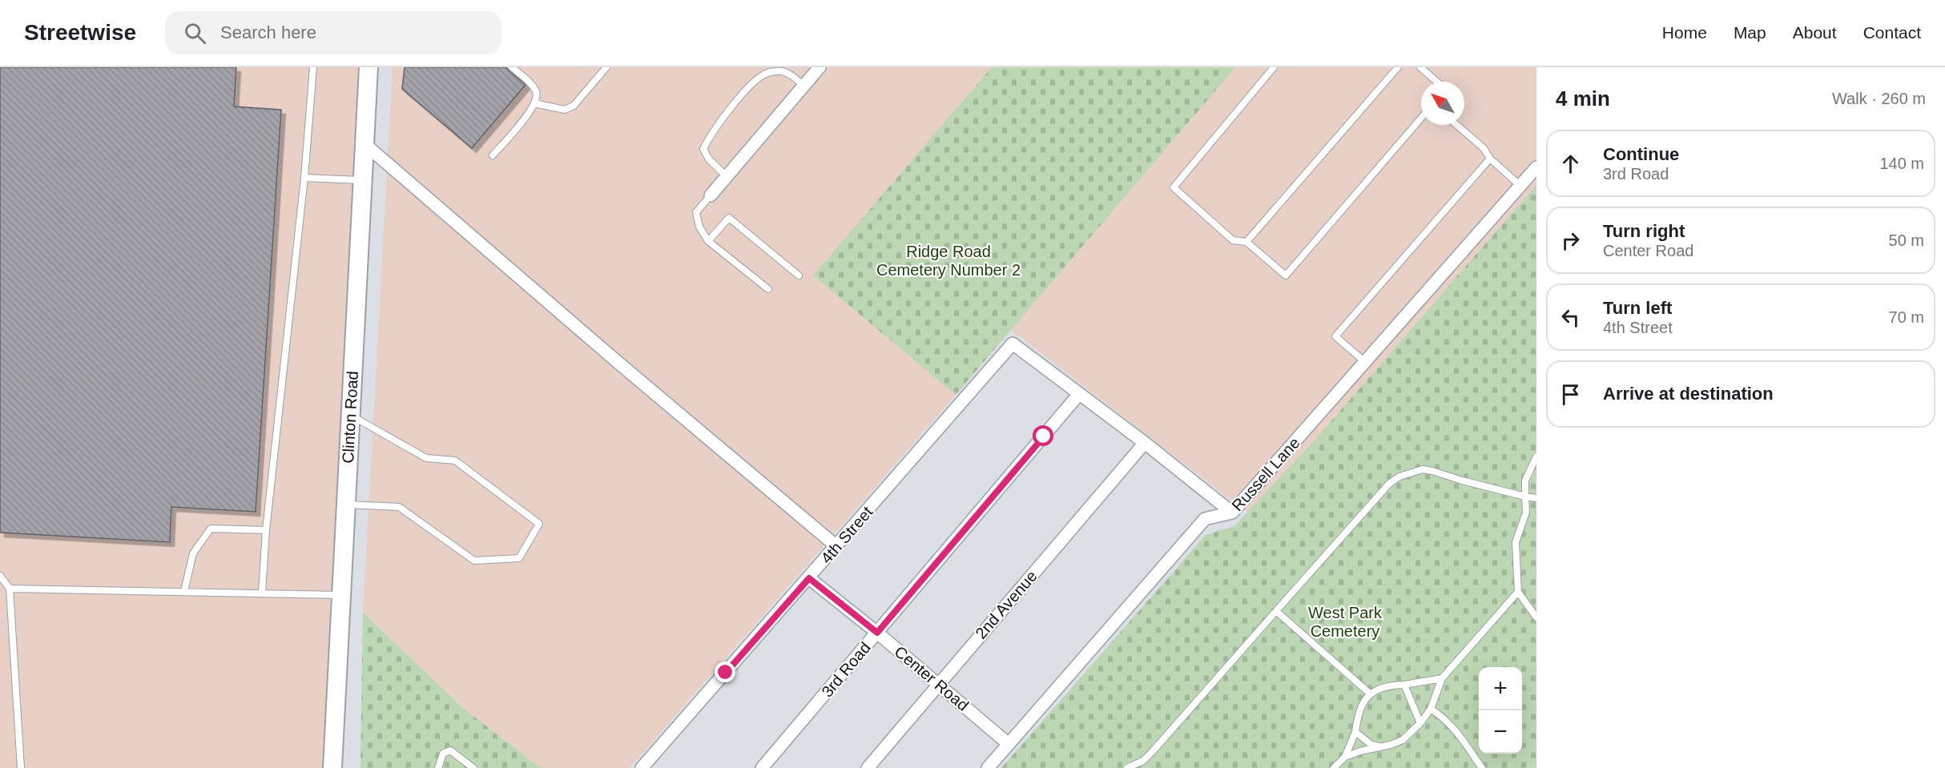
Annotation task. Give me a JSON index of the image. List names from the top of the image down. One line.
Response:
{"streets":{"street":["Clinton Road","Russell Lane","4th Street","2nd Avenue","3rd Road","Center Road"]},"crossings":[["Russell Lane","Center Road"],["4th Street","3rd Road"],["4th Street","Center Road"],["2nd Avenue","Center Road"],["3rd Road","Center Road"]],"parks":["Ridge Road Cemetery Number 2","West Park Cemetery"],"north":"top left","page":{"header":"Streetwise","search":"Search here","nav":["Home","Map","About","Contact"],"heading":["4 min","Walk · 260 m"],"list":[["Continue","3rd Road","140 m"],["Turn right","Center Road","50 m"],["Turn left","4th Street","70 m"],"Arrive at destination"],"map_buttons":["+","−"]}}
